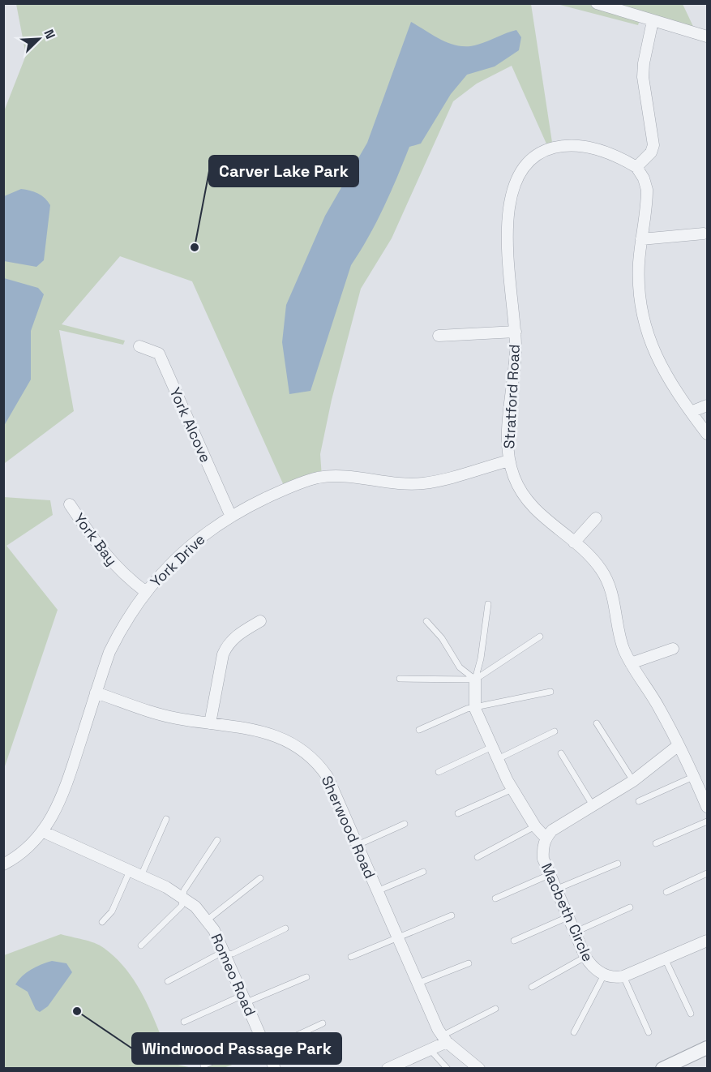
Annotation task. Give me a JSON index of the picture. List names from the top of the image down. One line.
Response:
{"streets":{"street":["Stratford Road","York Alcove","York Bay","York Drive","Sherwood Road","Macbeth Circle","Romeo Road"]},"crossings":[["Stratford Road","York Drive"],["York Alcove","York Drive"],["York Bay","York Drive"],["York Drive","Sherwood Road"],["York Drive","Romeo Road"]],"places":["Carver Lake Park","Windwood Passage Park"],"north":"top right"}
